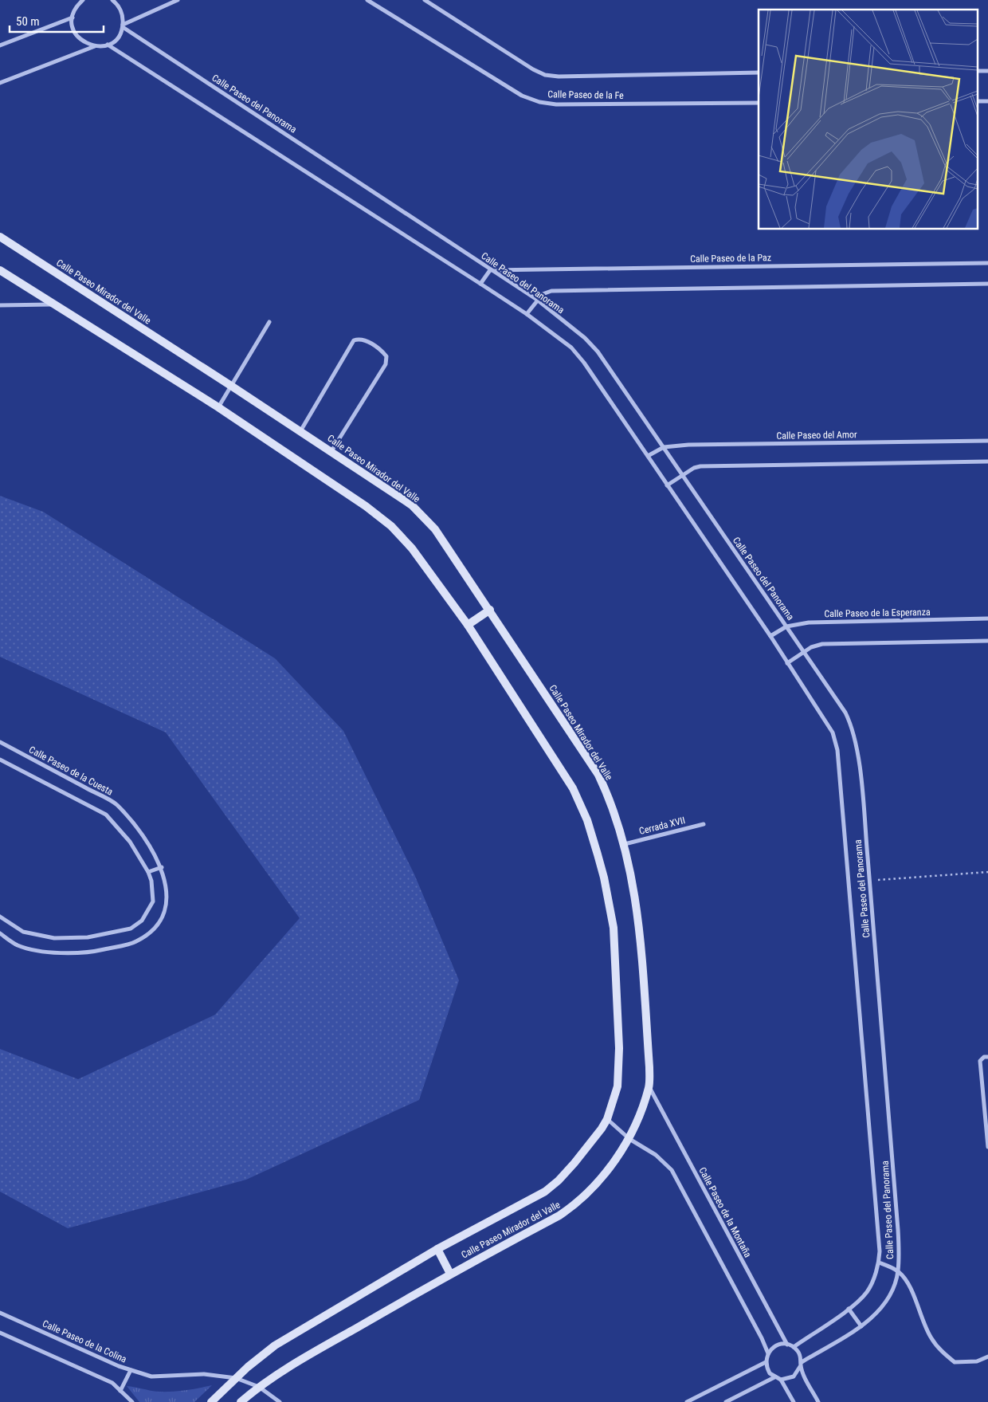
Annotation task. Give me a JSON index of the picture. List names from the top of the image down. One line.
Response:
{"streets":{"street":["Calle Paseo de la Fe","Calle Paseo del Panorama","Calle Paseo de la Paz","Calle Paseo Mirador del Valle","Calle Paseo del Amor","Calle Paseo de la Esperanza","Calle Paseo de la Cuesta","Cerrada XVII","Calle Paseo de la Montaña","Calle Paseo de la Colina"]},"crossings":[["Calle Paseo del Panorama","Calle Paseo de la Paz"],["Calle Paseo del Panorama","Calle Paseo del Amor"],["Calle Paseo del Panorama","Calle Paseo de la Esperanza"],["Calle Paseo del Panorama","Calle Paseo de la Montaña"],["Calle Paseo Mirador del Valle","Cerrada XVII"],["Calle Paseo Mirador del Valle","Calle Paseo de la Montaña"],["Calle Paseo Mirador del Valle","Calle Paseo de la Colina"]],"scale_bar":"50 m"}
